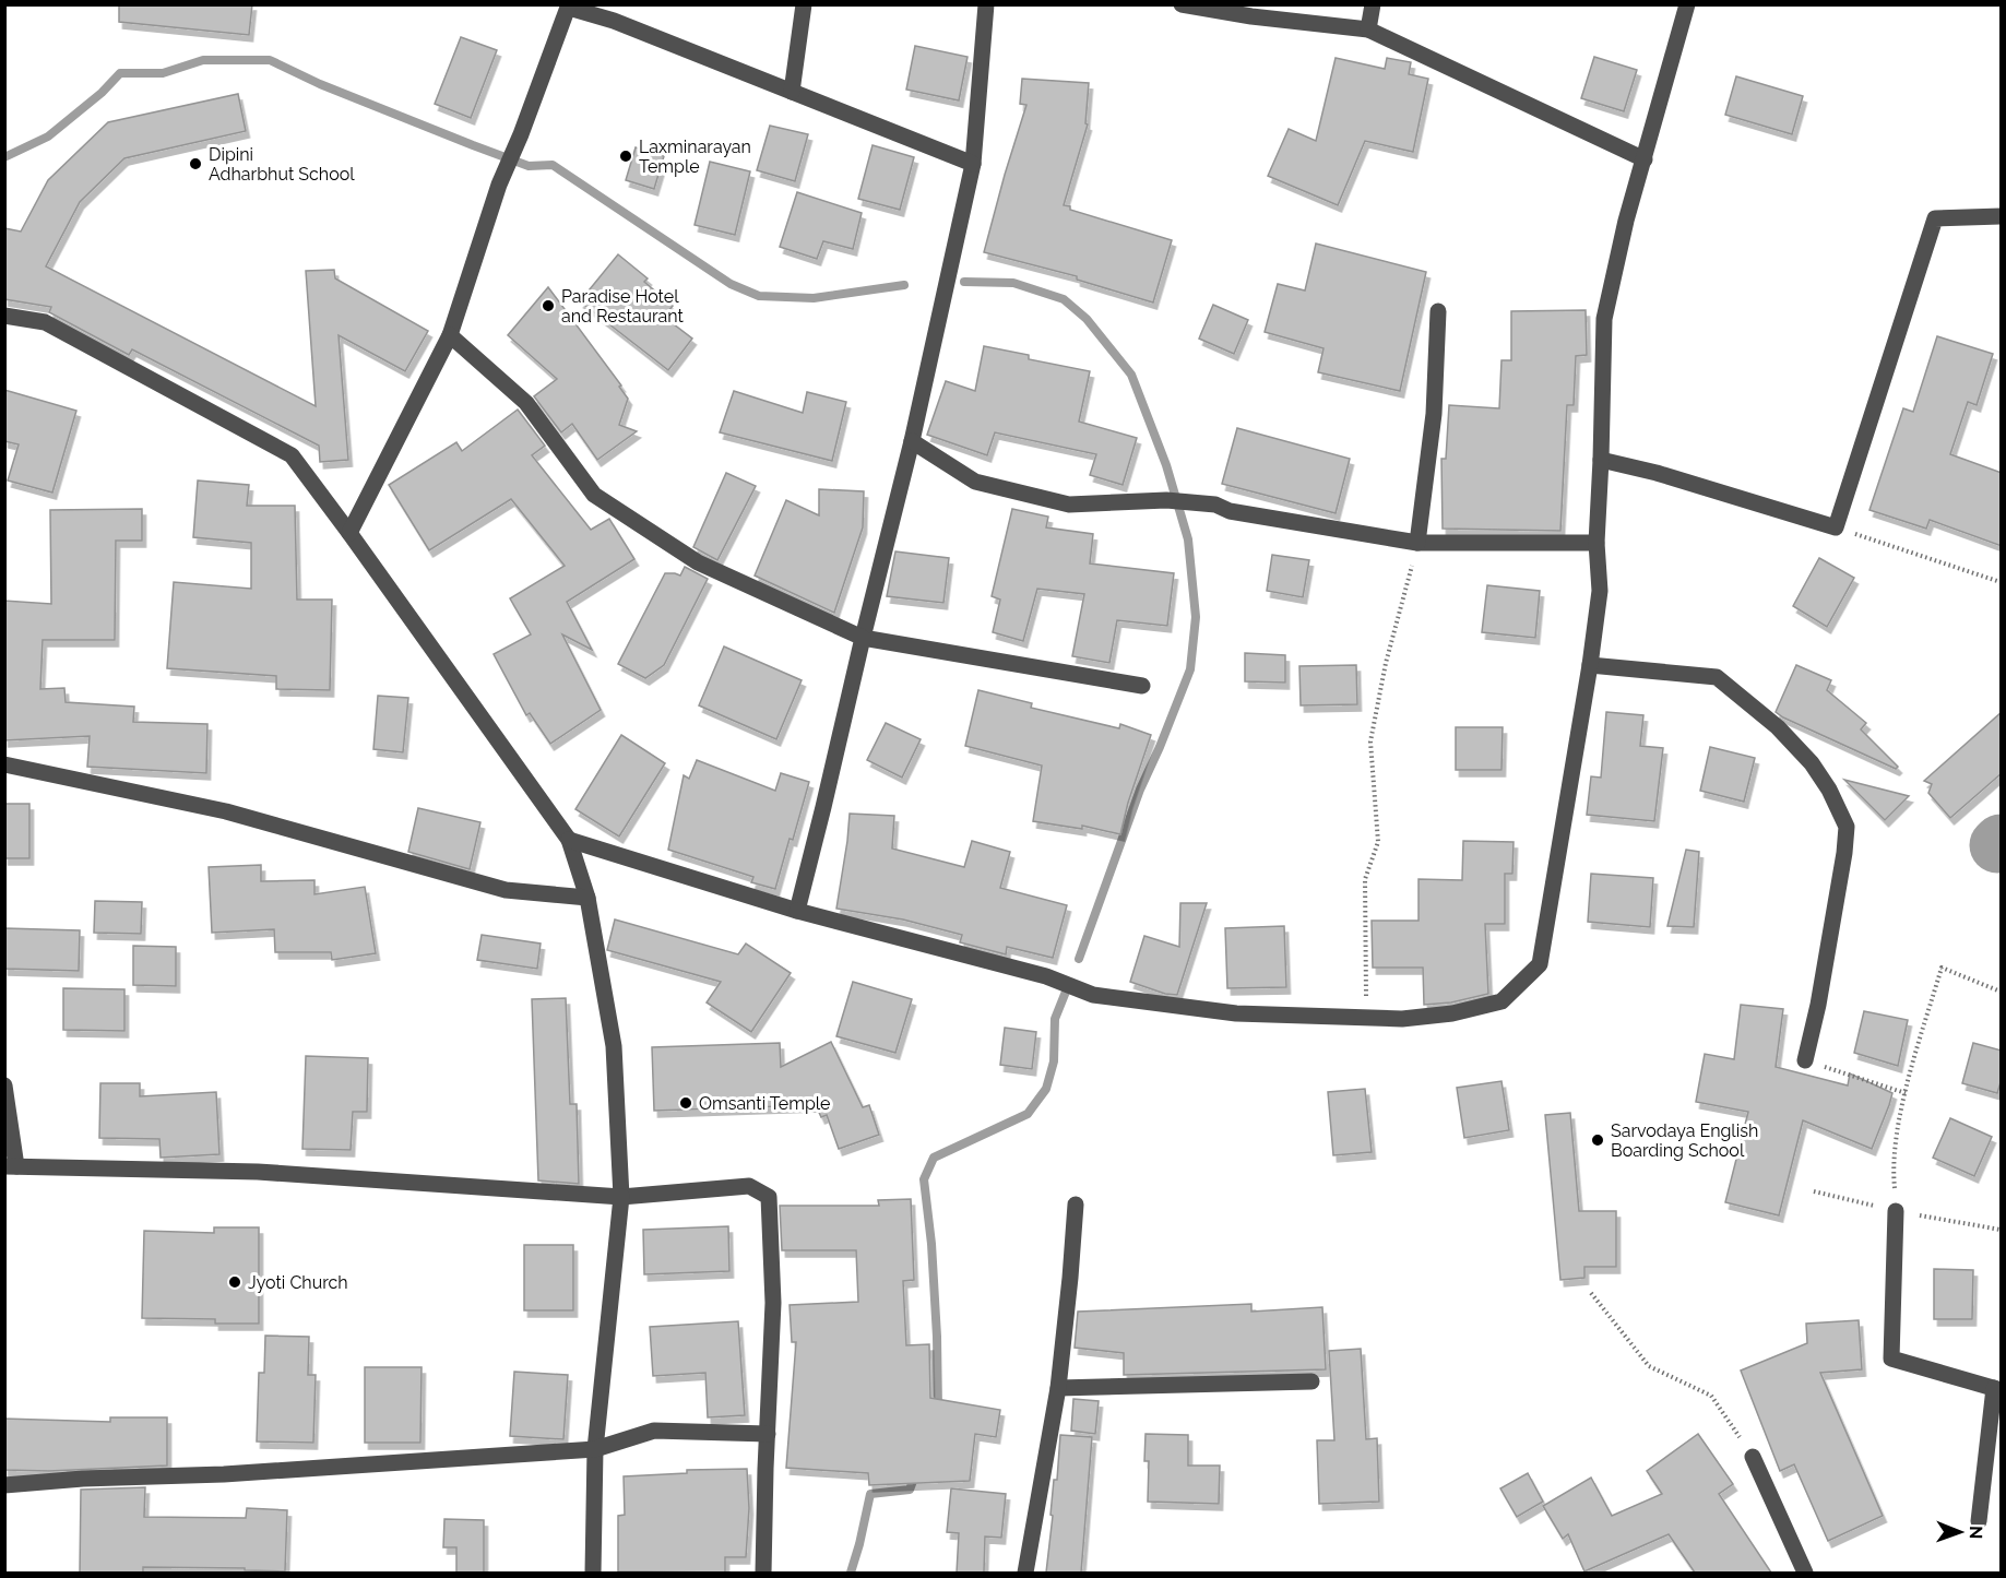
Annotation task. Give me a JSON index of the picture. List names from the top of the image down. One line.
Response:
{"places":["Laxminarayan Temple","Dipini Adharbhut School","Paradise Hotel and Restaurant","Omsanti Temple","Sarvodaya English Boarding School","Jyoti Church"],"north":"right"}
